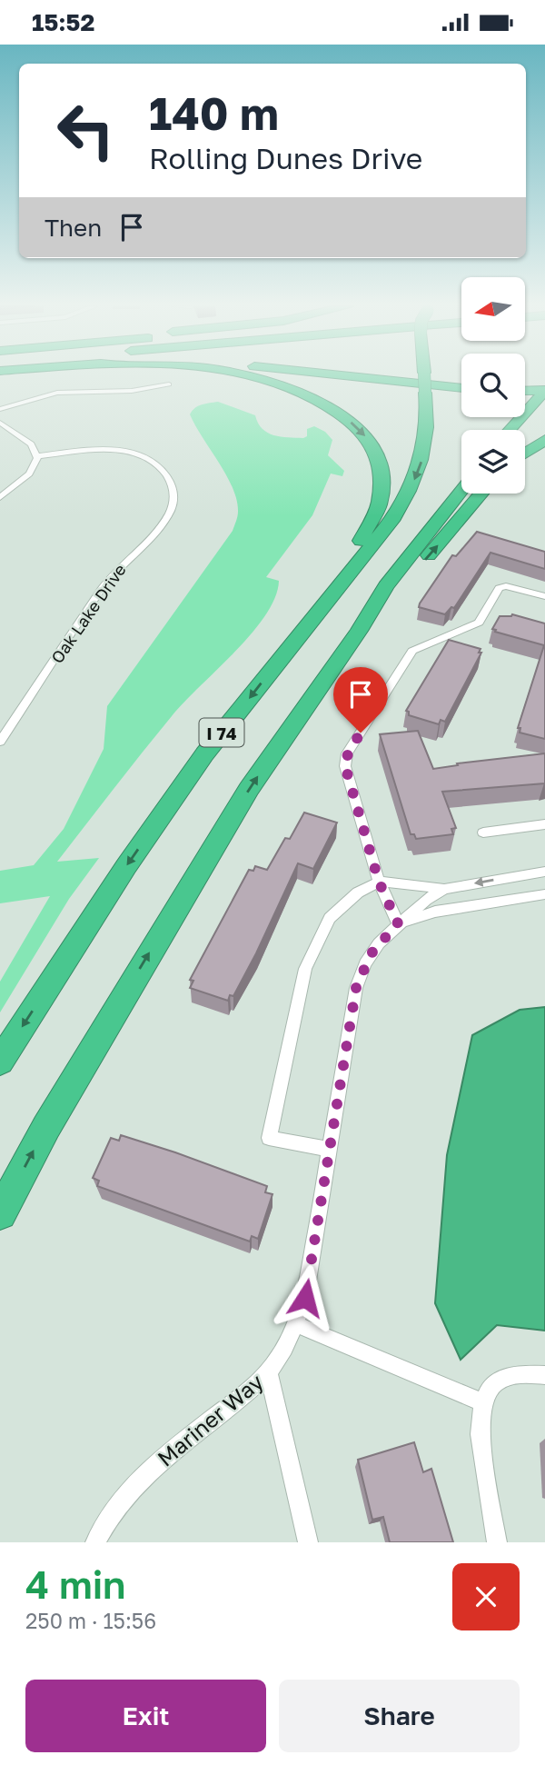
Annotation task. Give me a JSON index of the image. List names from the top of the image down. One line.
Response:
{"streets":{"highway":["I 74"],"street":["Oak Lake Drive","Mariner Way"]},"north":"left","page":{"status":"15:52","turn":["140 m","Rolling Dunes Drive"],"then":"Then","heading":["4 min","250 m · 15:56"],"buttons":["Exit","Share"]}}
